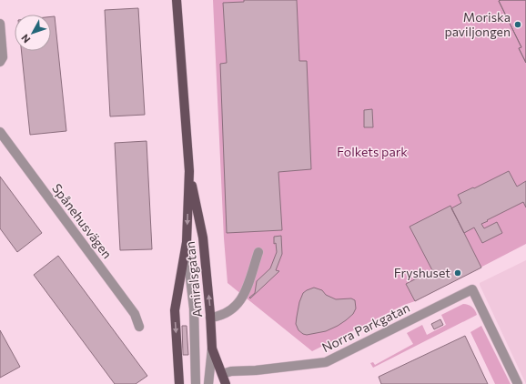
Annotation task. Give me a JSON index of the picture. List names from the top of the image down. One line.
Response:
{"streets":{"main road":["Amiralsgatan"],"street":["Spånehusvägen","Norra Parkgatan"]},"crossings":[["Amiralsgatan","Norra Parkgatan"]],"parks":["Folkets park"],"places":["Moriska paviljongen","Fryshuset"],"north":"bottom left"}
